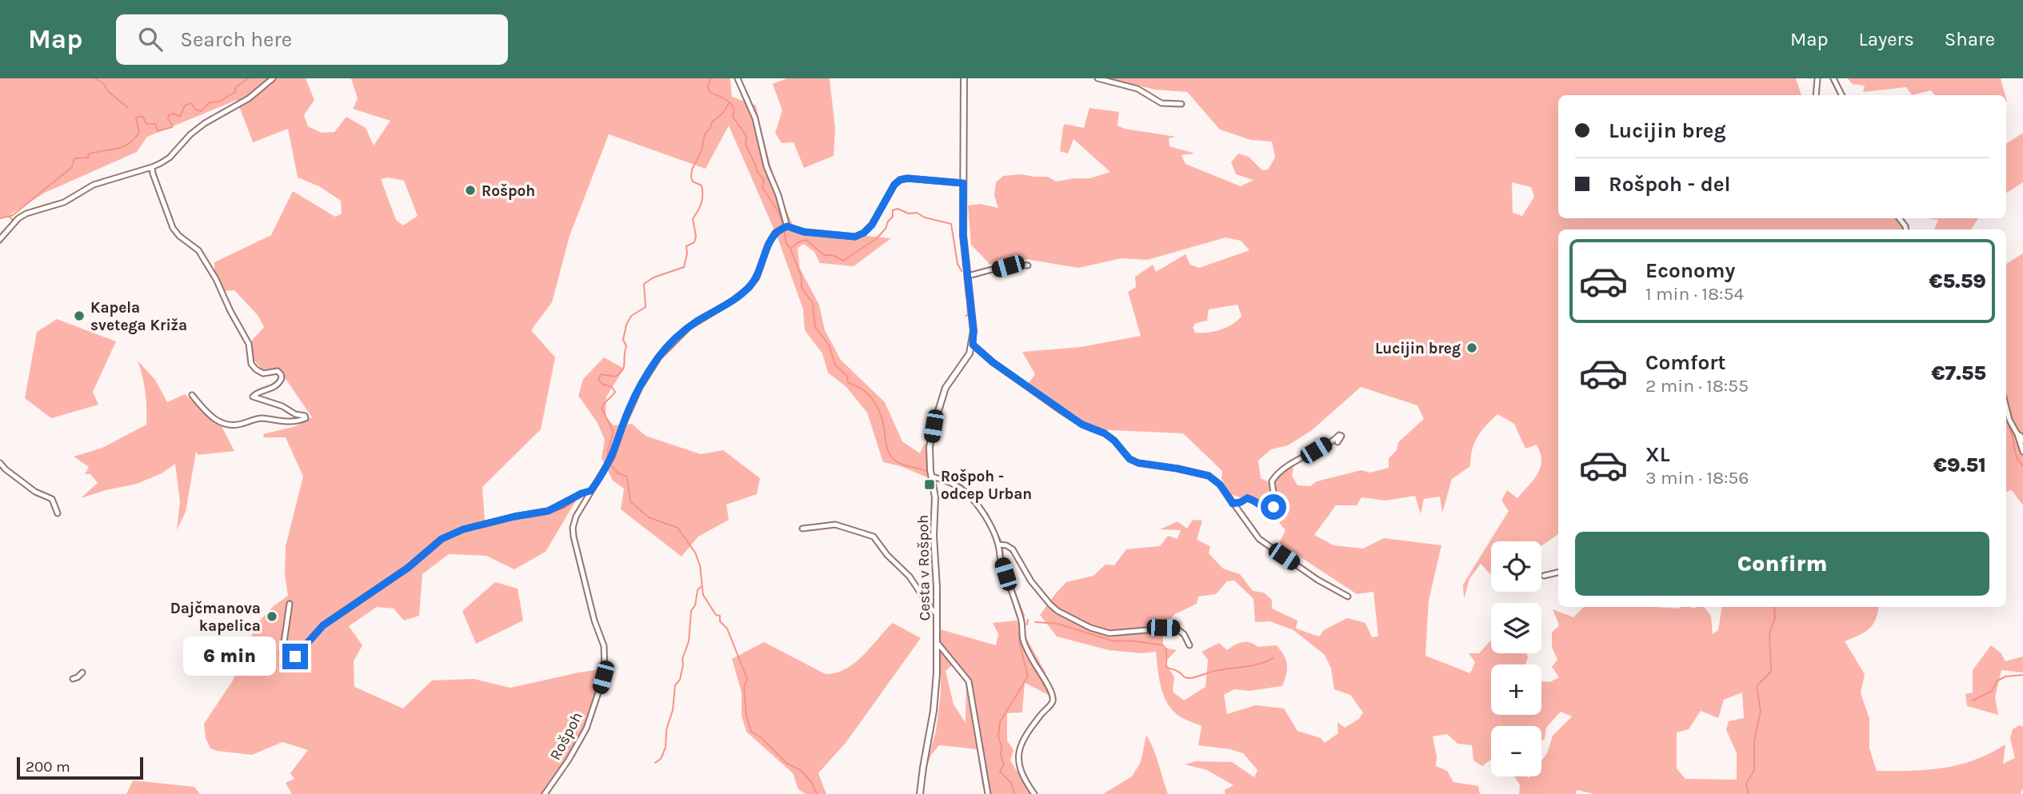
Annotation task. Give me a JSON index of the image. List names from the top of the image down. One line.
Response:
{"streets":{"street":["Cesta v Rošpoh","Rošpoh"]},"places":{"other":["Rošpoh","Kapela svetega Križa","Lucijin breg","Dajčmanova kapelica"],"transit":["Rošpoh - odcep Urban"]},"scale_bar":"200 m","page":{"header":"Map","search":"Search here","nav":["Map","Layers","Share"],"banner":["Lucijin breg","Rošpoh - del"],"list":[{"name":"Economy","note":"1 min · 18:54","value":"€5.59"},{"name":"Comfort","note":"2 min · 18:55","value":"€7.55"},{"name":"XL","note":"3 min · 18:56","value":"€9.51"}],"buttons":"Confirm","map_buttons":["+","−"],"bubble":"6 min","scale":"200 m"}}
